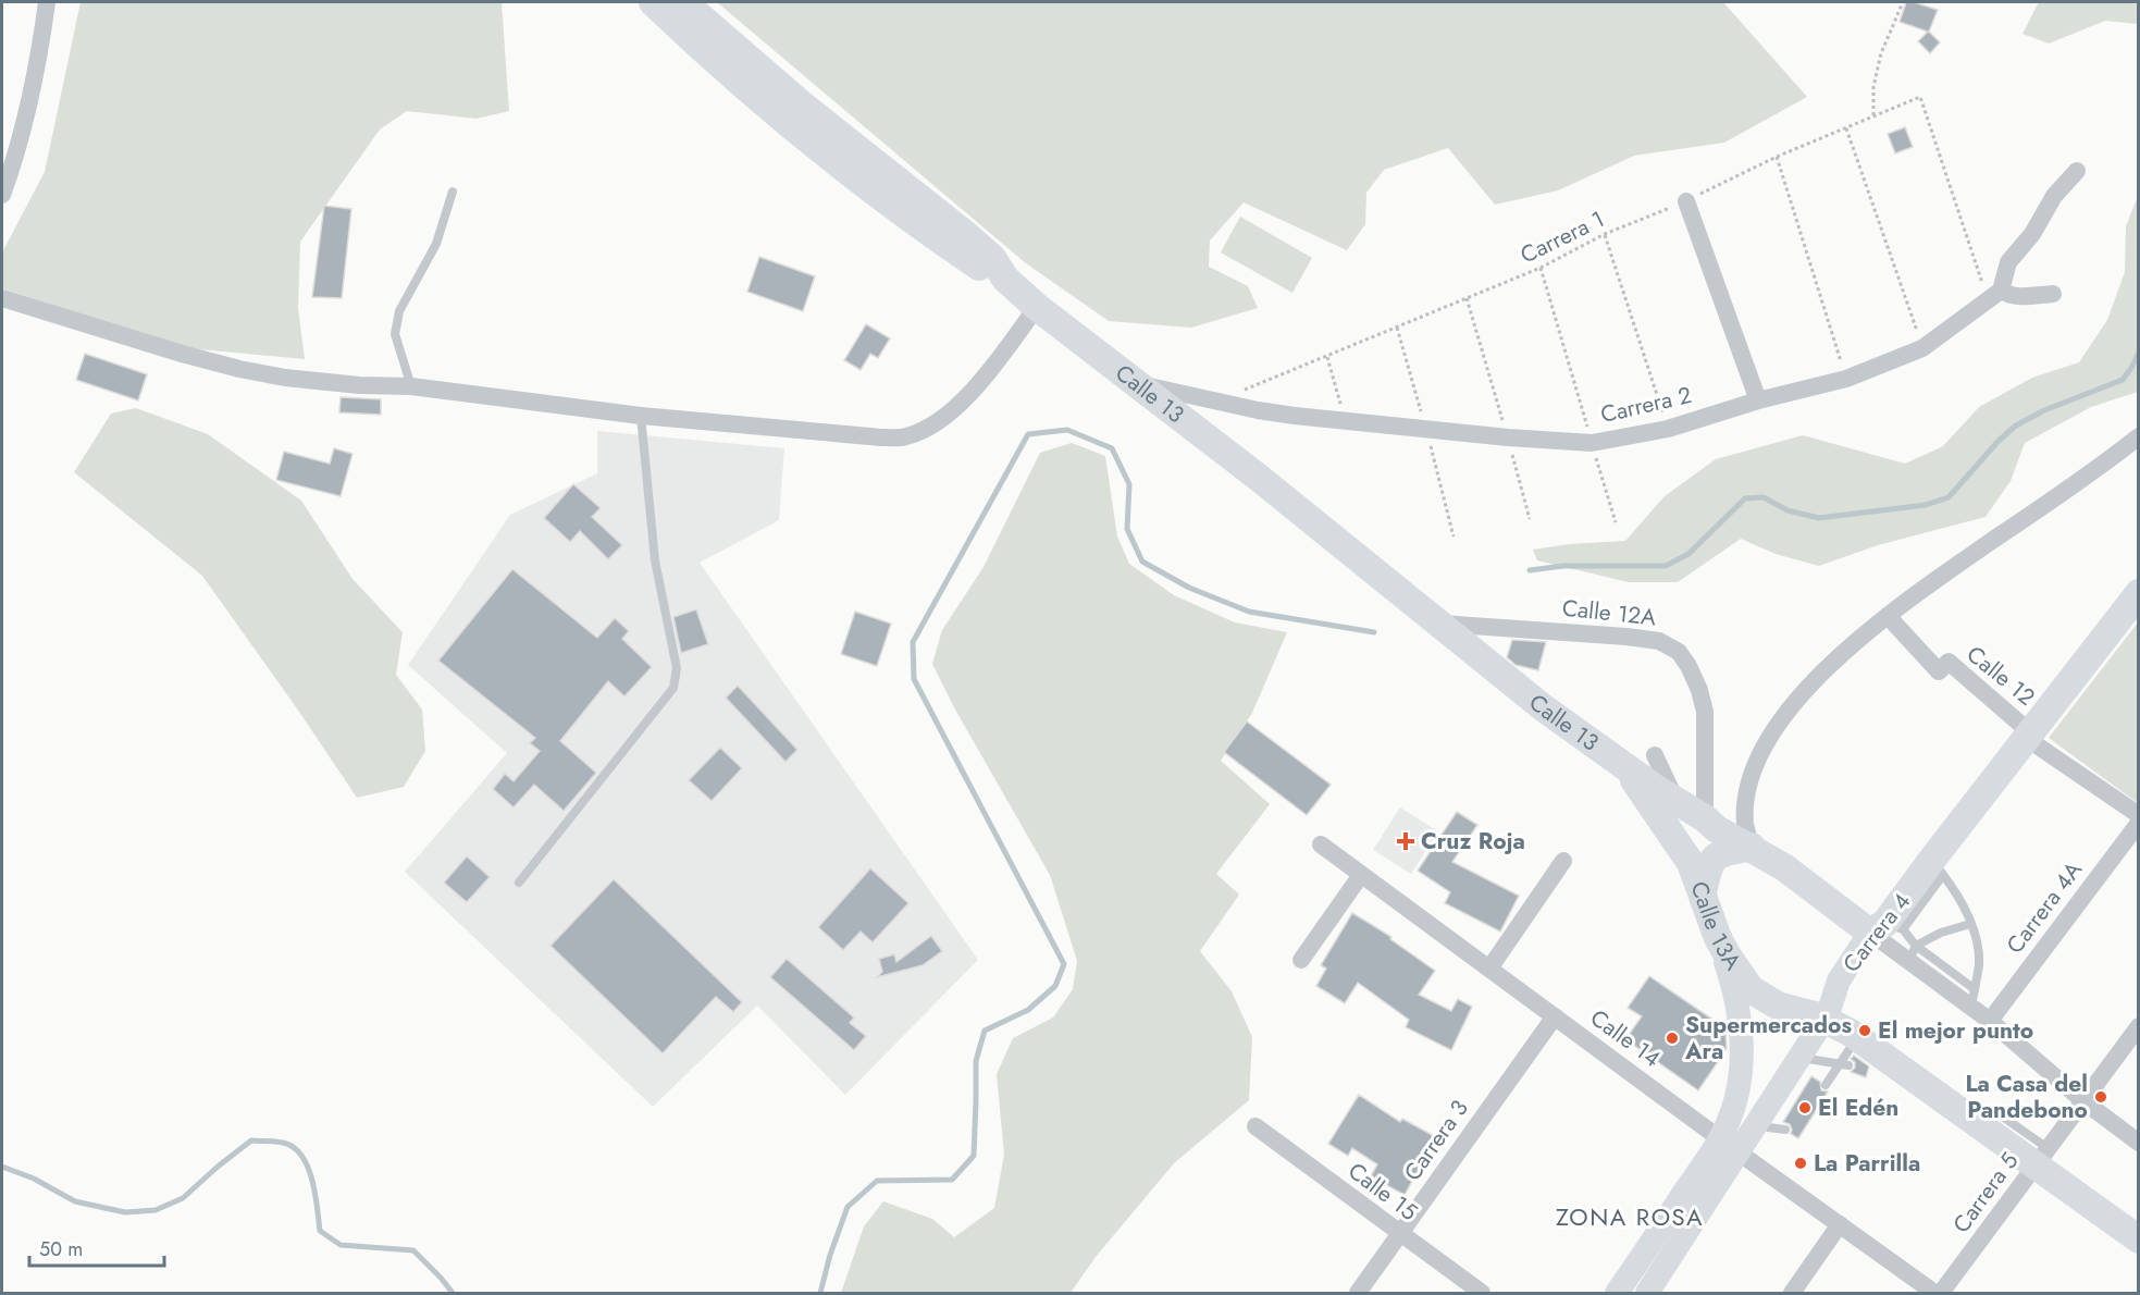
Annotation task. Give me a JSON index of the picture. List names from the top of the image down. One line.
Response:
{"streets":{"main road":["Calle 13","Calle 13A","Carrera 4"],"street":["Carrera 2","Calle 12A","Calle 12","Carrera 4A","Calle 14","Carrera 3","Calle 15","Carrera 5"],"path":["Carrera 1"]},"crossings":[["Carrera 1","Carrera 2"],["Calle 13","Carrera 2"],["Calle 13","Calle 12A"],["Calle 13","Carrera 4A"],["Calle 13","Calle 13A"],["Calle 13","Carrera 4"],["Calle 13","Carrera 5"],["Calle 12","Carrera 4"],["Calle 13A","Carrera 4"],["Calle 13A","Carrera 5"],["Carrera 4","Calle 14"],["Calle 14","Carrera 3"],["Carrera 3","Calle 15"]],"districts":["ZONA ROSA"],"places":{"health":["Cruz Roja"],"other":["El mejor punto","Supermercados Ara","La Casa del Pandebono","El Edén","La Parrilla"]},"scale_bar":"50 m"}
